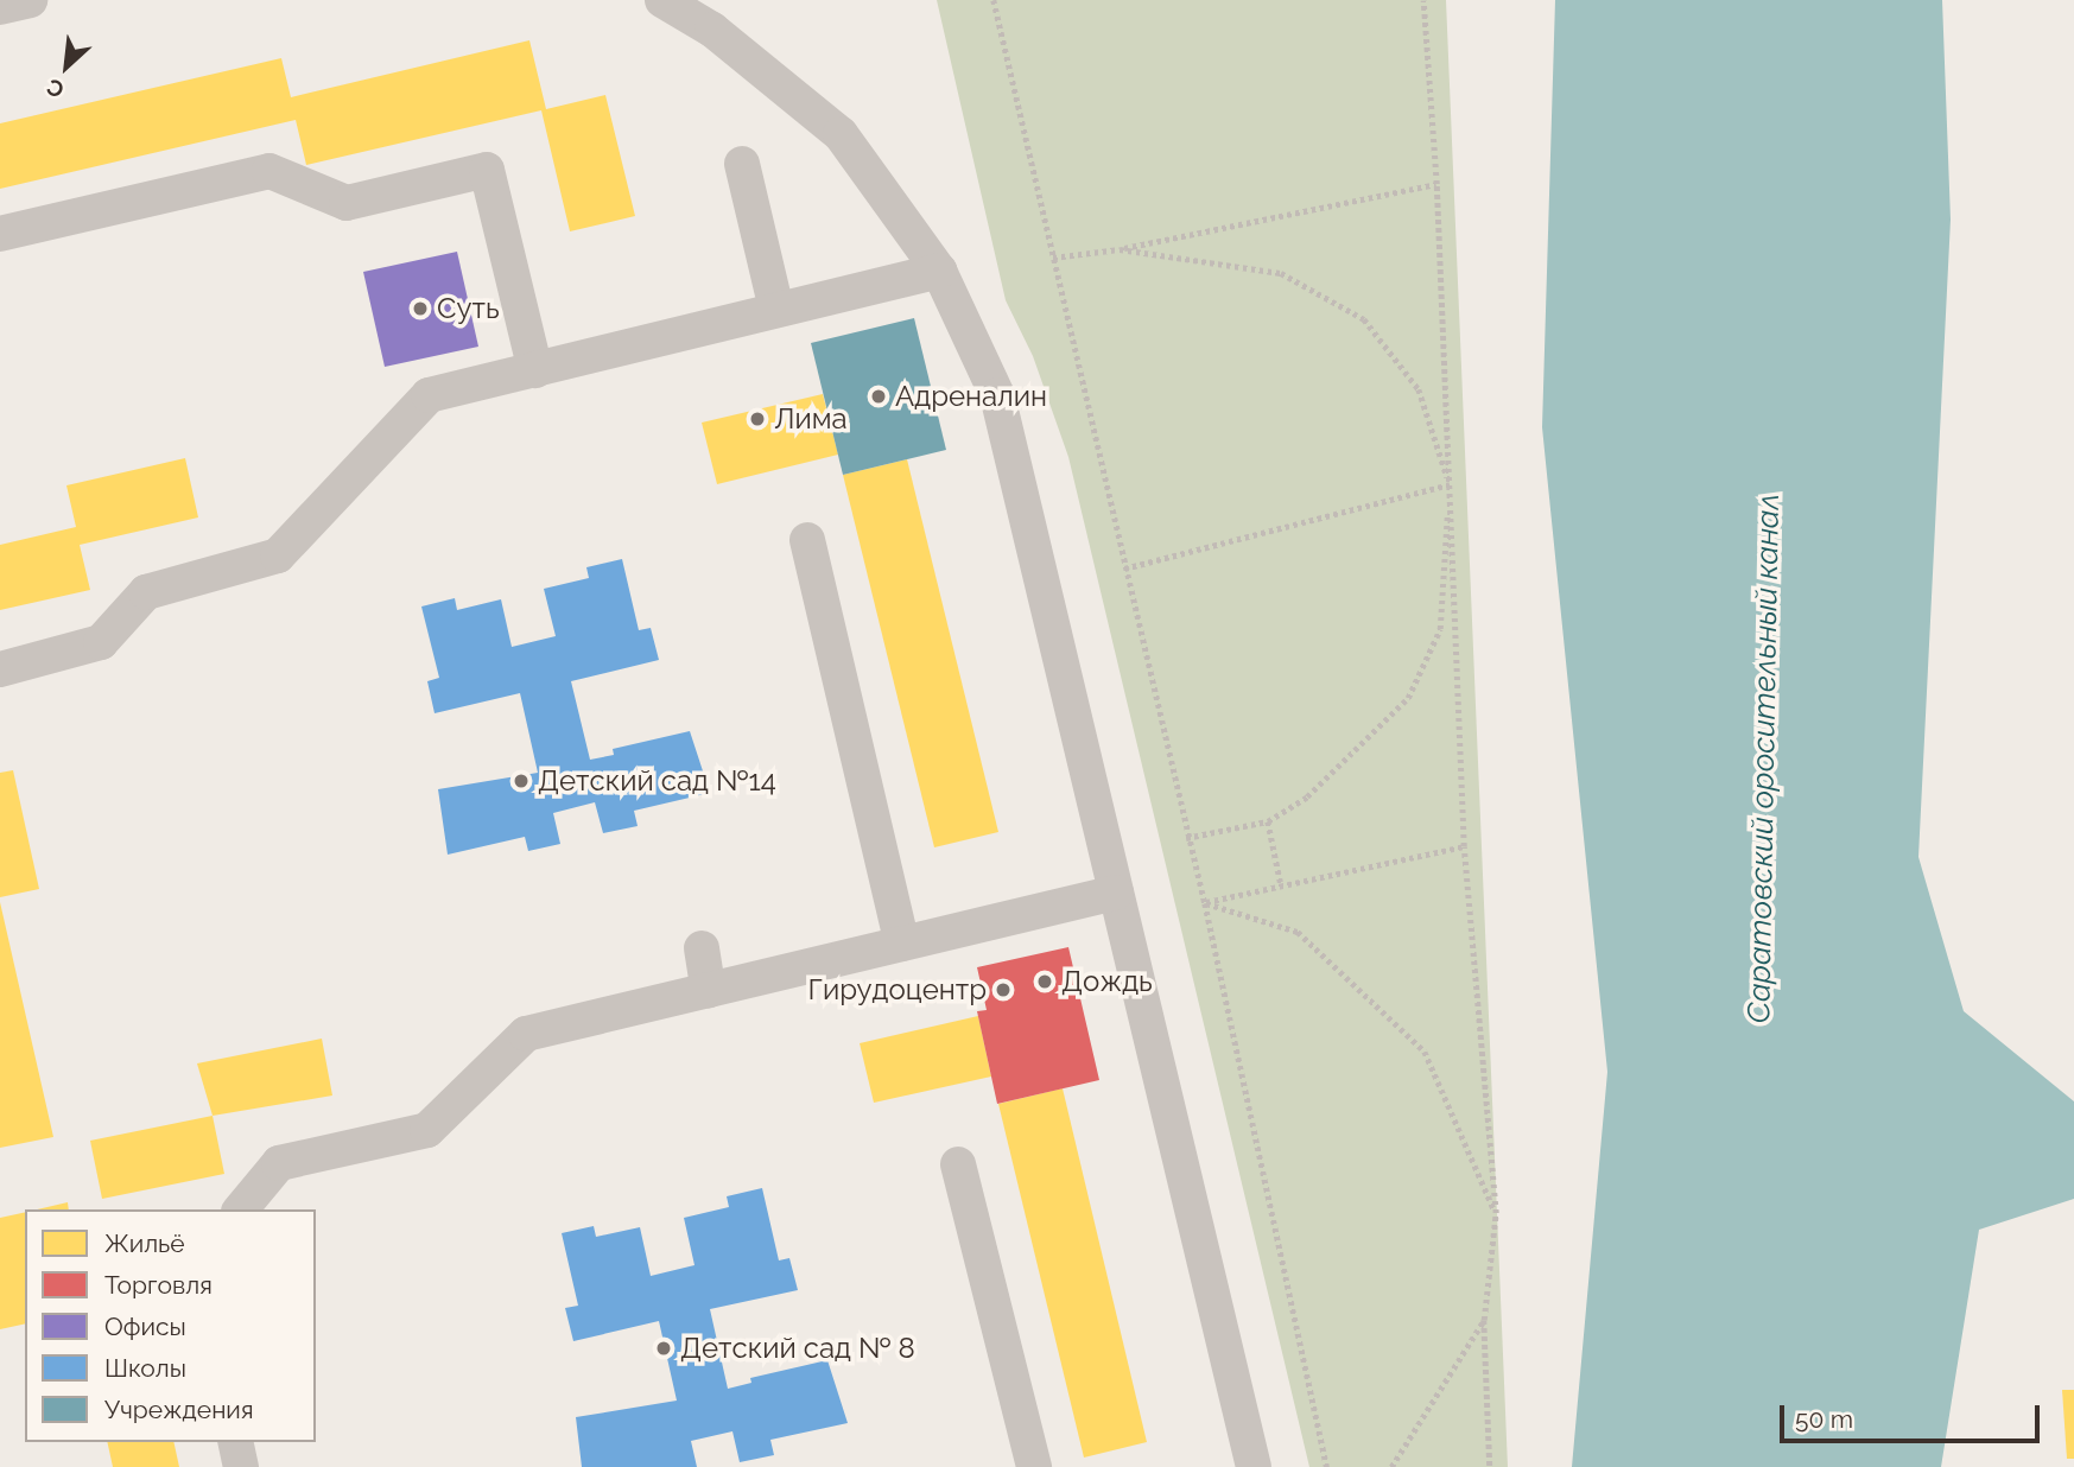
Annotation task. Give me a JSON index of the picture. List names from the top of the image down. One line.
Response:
{"water":["Саратовский оросительный канал"],"places":["Суть","Адреналин","Лима","Детский сад №14","Дождь","Гирудоцентр","Детский сад № 8"],"legend":["Жильё","Торговля","Офисы","Школы","Учреждения"],"scale_bar":"50 m","north":"bottom left"}
